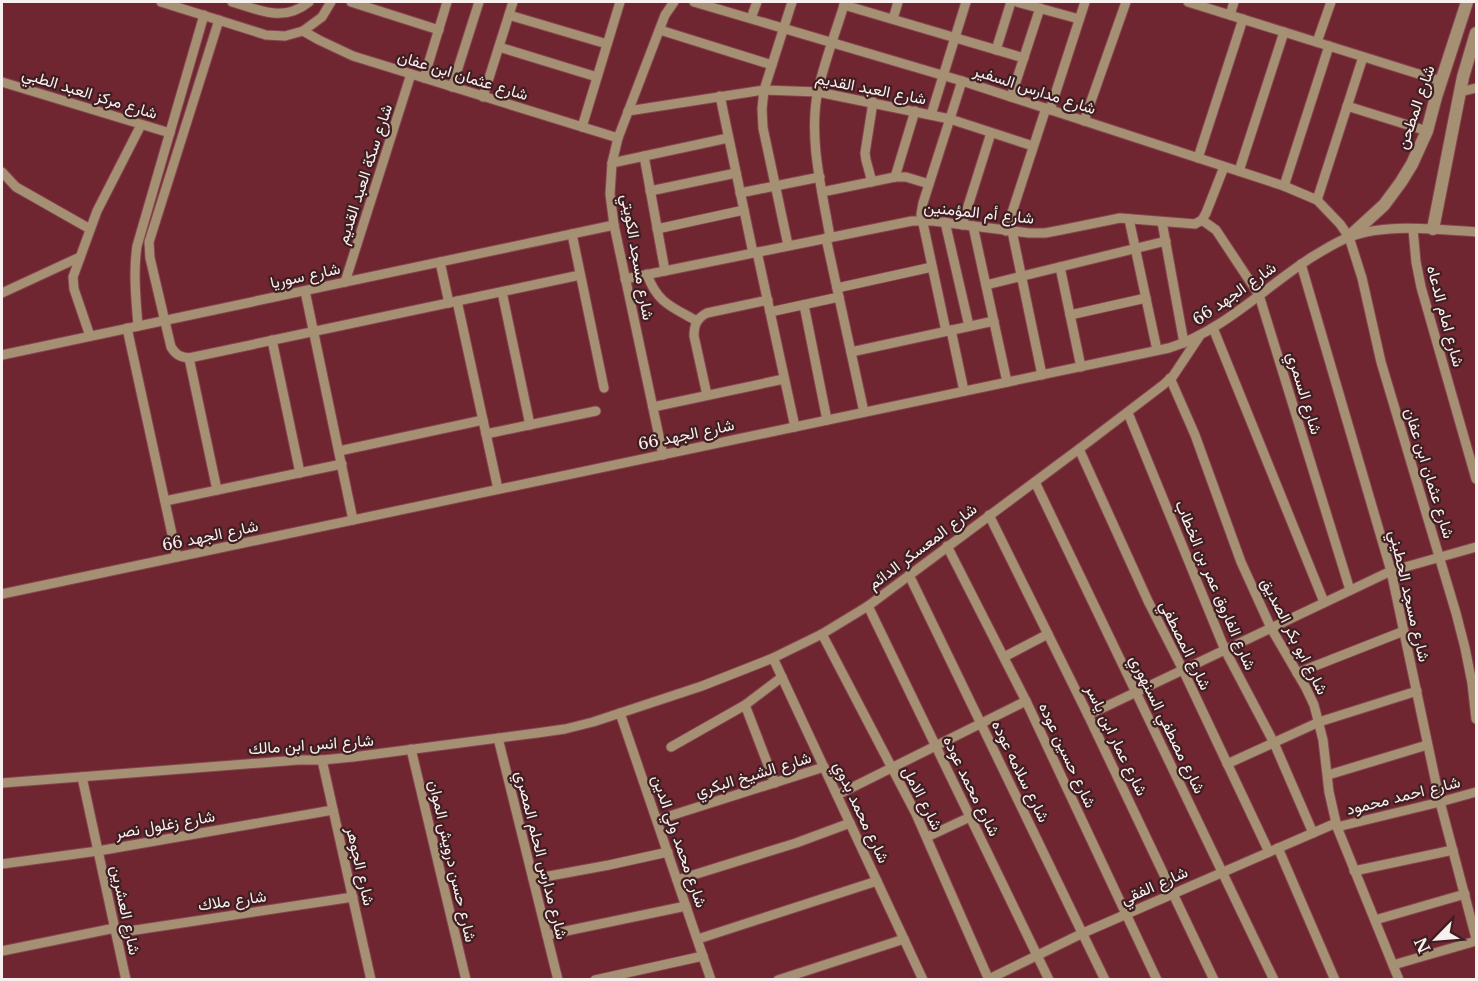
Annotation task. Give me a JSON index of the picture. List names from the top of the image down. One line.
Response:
{"streets":{"street":["شارع عثمان ابن عفان","شارع العبد القديم","شارع مدارس السفير","شارع مركز العبد الطبي","شارع المطحن","شارع سكة العبد القديم","شارع أم المؤمنين","شارع مسجد الكويتي","شارع سوريا","شارع الجهد 66","شارع امام الدعاه","شارع السمري","شارع المعسكر الدائم","شارع الفاروق عمر بن الخطاب","شارع مسجد الحطيني","شارع ابو بكر الصديق","شارع المصطفي","شارع مصطفي السنهوري","شارع عمار ابن ياسر","شارع انس ابن مالك","شارع حسين عوده","شارع سلامه عوده","شارع الشيخ البكري","شارع محمد عوده","شارع احمد محمود","شارع الامل","شارع محمد بدوي","شارع زغلول نصر","شارع محمد ولي الدين","شارع مدارس الحلم المصري","شارع حسن درويش الموان","شارع الجوهر","شارع الفقي","شارع ملاك","شارع العشرين"]},"crossings":[["شارع عثمان ابن عفان","شارع مدارس السفير"],["شارع عثمان ابن عفان","شارع المطحن"],["شارع عثمان ابن عفان","شارع سكة العبد القديم"],["شارع عثمان ابن عفان","شارع مسجد الكويتي"],["شارع عثمان ابن عفان","شارع الجهد 66"],["شارع العبد القديم","شارع مسجد الكويتي"],["شارع مدارس السفير","شارع المطحن"],["شارع مدارس السفير","شارع الجهد 66"],["شارع المطحن","شارع الجهد 66"],["شارع سكة العبد القديم","شارع سوريا"],["شارع أم المؤمنين","شارع مسجد الكويتي"],["شارع أم المؤمنين","شارع السمري"],["شارع مسجد الكويتي","شارع سوريا"],["شارع مسجد الكويتي","شارع الجهد 66"],["شارع الجهد 66","شارع امام الدعاه"],["شارع الجهد 66","شارع السمري"],["شارع الجهد 66","شارع المعسكر الدائم"],["شارع الجهد 66","شارع مسجد الحطيني"],["شارع المعسكر الدائم","شارع الفاروق عمر بن الخطاب"],["شارع المعسكر الدائم","شارع ابو بكر الصديق"],["شارع المعسكر الدائم","شارع المصطفي"],["شارع المعسكر الدائم","شارع مصطفي السنهوري"],["شارع المعسكر الدائم","شارع عمار ابن ياسر"],["شارع المعسكر الدائم","شارع انس ابن مالك"],["شارع المعسكر الدائم","شارع حسين عوده"],["شارع المعسكر الدائم","شارع سلامه عوده"],["شارع المعسكر الدائم","شارع محمد عوده"],["شارع المعسكر الدائم","شارع الامل"],["شارع المعسكر الدائم","شارع محمد بدوي"],["شارع المعسكر الدائم","شارع محمد ولي الدين"],["شارع الفاروق عمر بن الخطاب","شارع الفقي"],["شارع مسجد الحطيني","شارع احمد محمود"],["شارع ابو بكر الصديق","شارع احمد محمود"],["شارع ابو بكر الصديق","شارع الفقي"],["شارع المصطفي","شارع الفقي"],["شارع مصطفي السنهوري","شارع الفقي"],["شارع عمار ابن ياسر","شارع الفقي"],["شارع انس ابن مالك","شارع محمد ولي الدين"],["شارع انس ابن مالك","شارع مدارس الحلم المصري"],["شارع انس ابن مالك","شارع حسن درويش الموان"],["شارع انس ابن مالك","شارع الجوهر"],["شارع انس ابن مالك","شارع العشرين"],["شارع حسين عوده","شارع الفقي"],["شارع سلامه عوده","شارع الفقي"],["شارع الشيخ البكري","شارع محمد بدوي"],["شارع الشيخ البكري","شارع محمد ولي الدين"],["شارع محمد عوده","شارع الفقي"],["شارع احمد محمود","شارع الفقي"],["شارع الامل","شارع الفقي"],["شارع زغلول نصر","شارع الجوهر"],["شارع زغلول نصر","شارع العشرين"],["شارع الجوهر","شارع ملاك"],["شارع ملاك","شارع العشرين"]],"north":"bottom left"}
